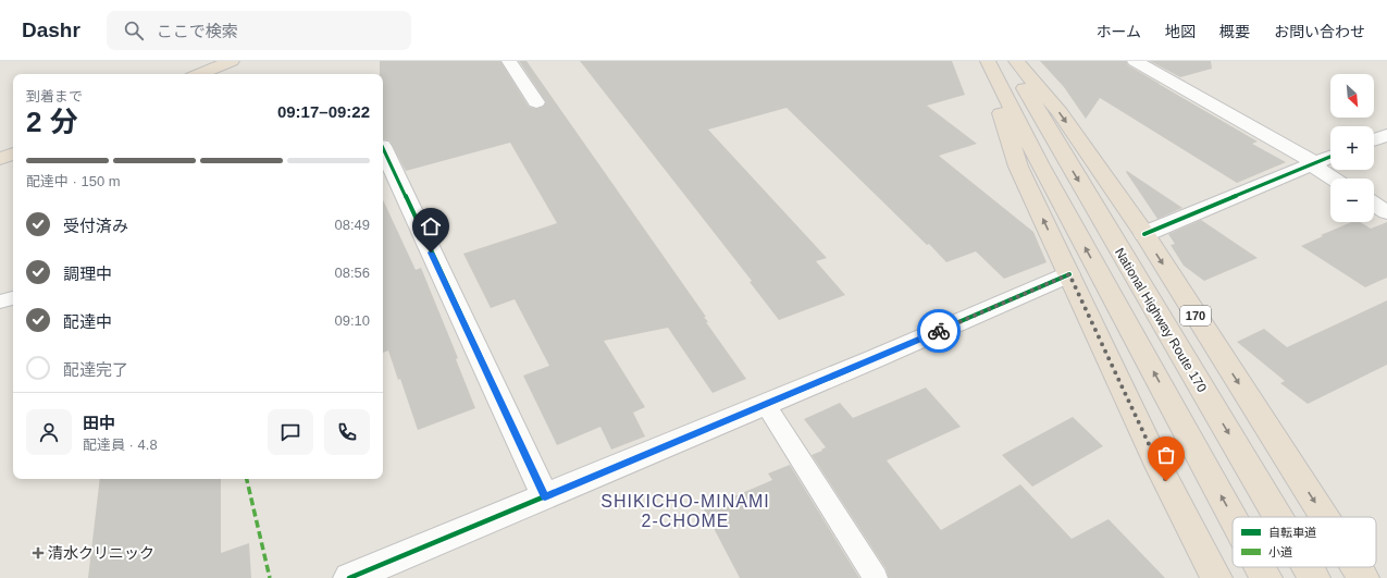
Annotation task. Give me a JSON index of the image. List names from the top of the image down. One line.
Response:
{"streets":{"highway":["170","National Highway Route 170"]},"districts":["SHIKICHO-MINAMI 2-CHOME"],"places":{"health":["清水クリニック"]},"legend":["自転車道","小道"],"north":"bottom right","page":{"header":"Dashr","search":"ここで検索","nav":["ホーム","地図","概要","お問い合わせ"],"map_buttons":["+","−"],"heading":["2 分","到着まで","09:17–09:22"],"panel":["田中","配達員 · 4.8"],"bar":"配達中 · 150 m","list":[["受付済み","08:49"],["調理中","08:56"],["配達中","09:10"],"配達完了"]}}
